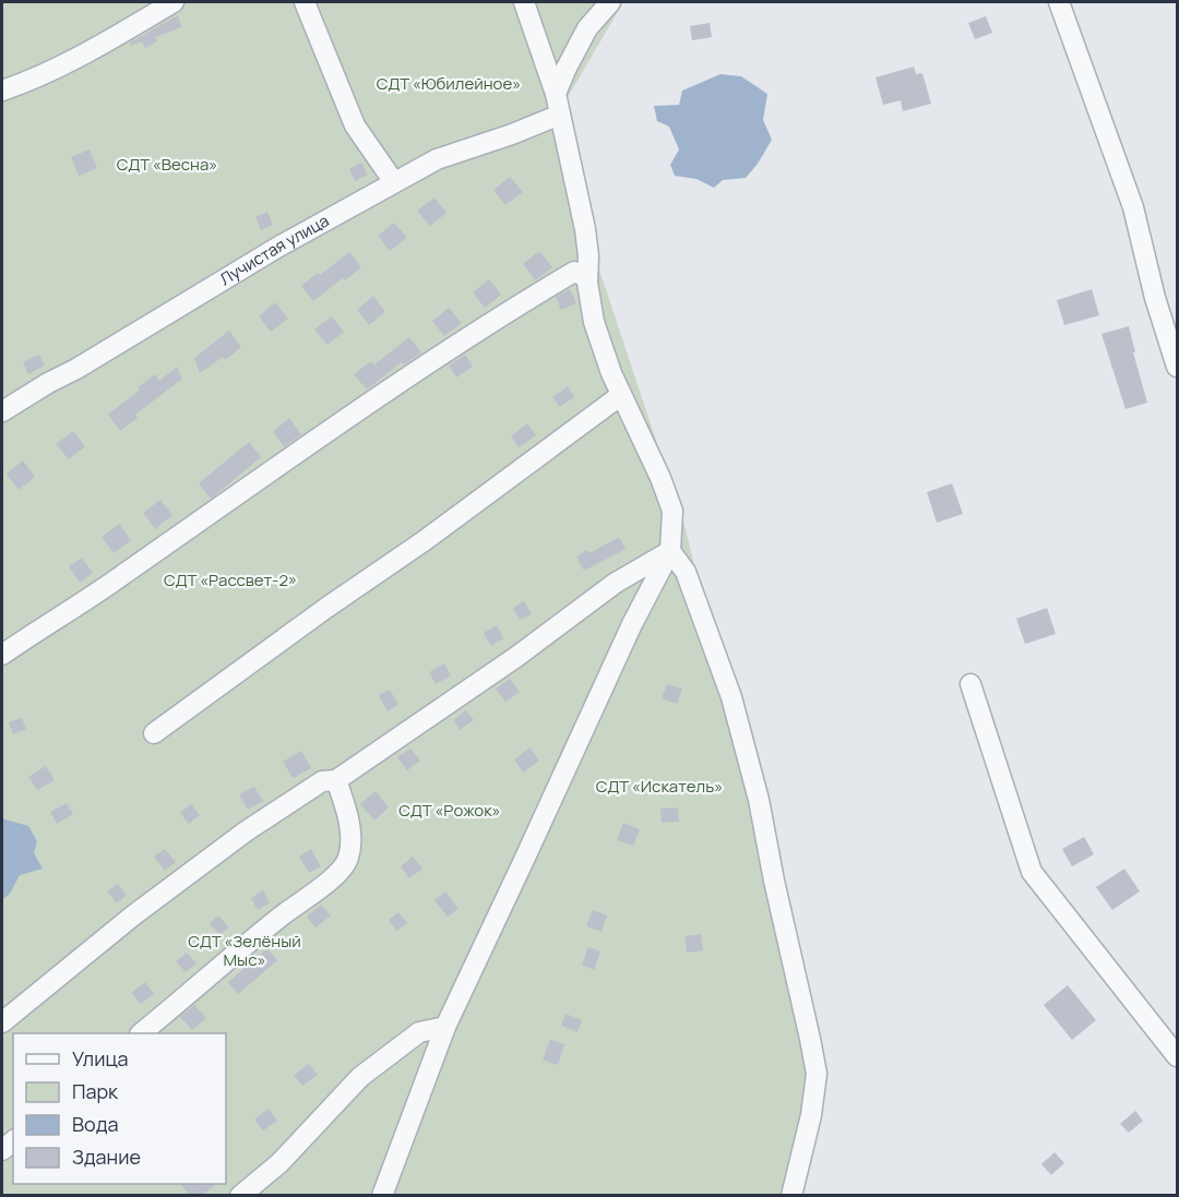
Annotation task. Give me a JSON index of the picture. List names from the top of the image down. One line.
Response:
{"streets":{"street":["Лучистая улица"]},"parks":["СДТ «Юбилейное»","СДТ «Весна»","СДТ «Рассвет-2»","СДТ «Искатель»","СДТ «Рожок»","СДТ «Зелёный Мыс»"],"legend":["Улица","Парк","Вода","Здание"]}
